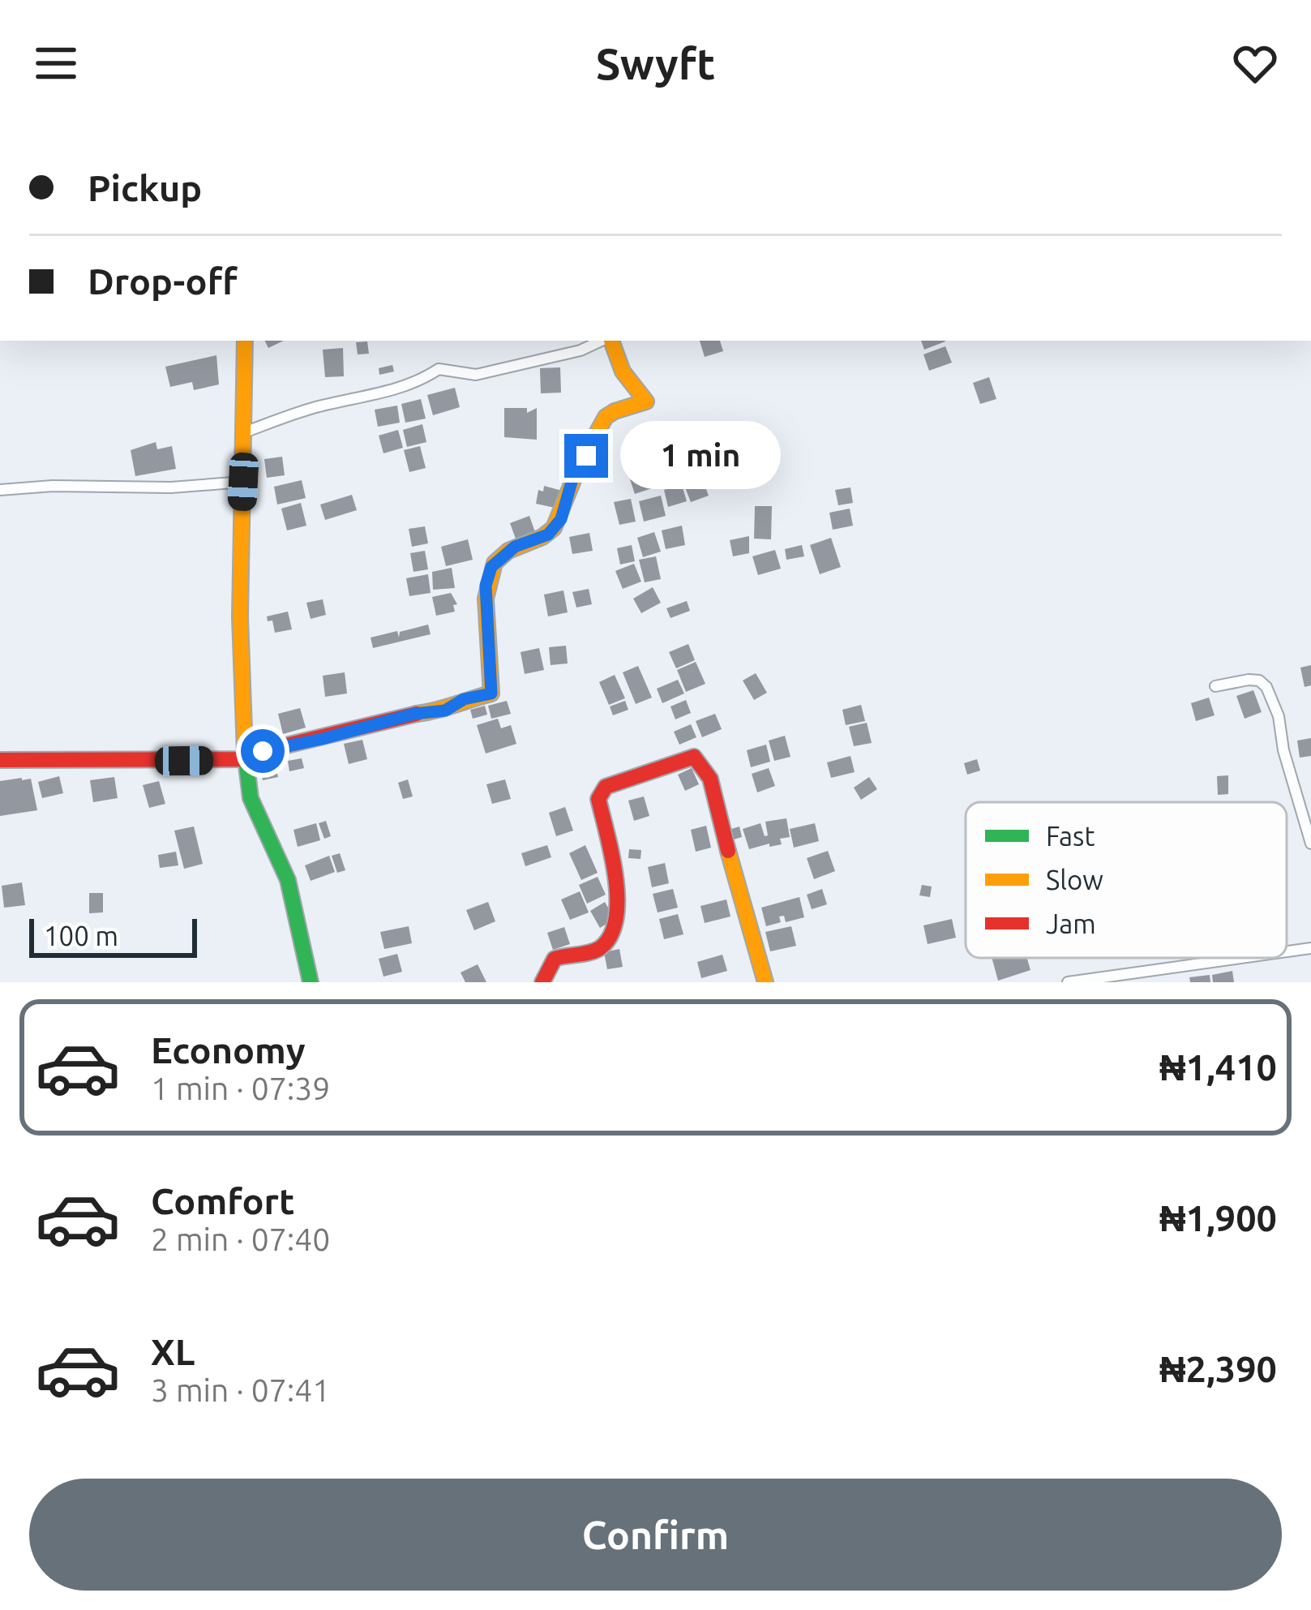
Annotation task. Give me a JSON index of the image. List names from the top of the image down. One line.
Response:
{"legend":["Fast","Slow","Jam"],"scale_bar":"100 m","page":{"header":"Swyft","banner":["Pickup","Drop-off"],"bubble":"1 min","scale":"100 m","list":[{"name":"Economy","note":"1 min · 07:39","value":"₦1,410"},{"name":"Comfort","note":"2 min · 07:40","value":"₦1,900"},{"name":"XL","note":"3 min · 07:41","value":"₦2,390"}],"buttons":"Confirm"}}
